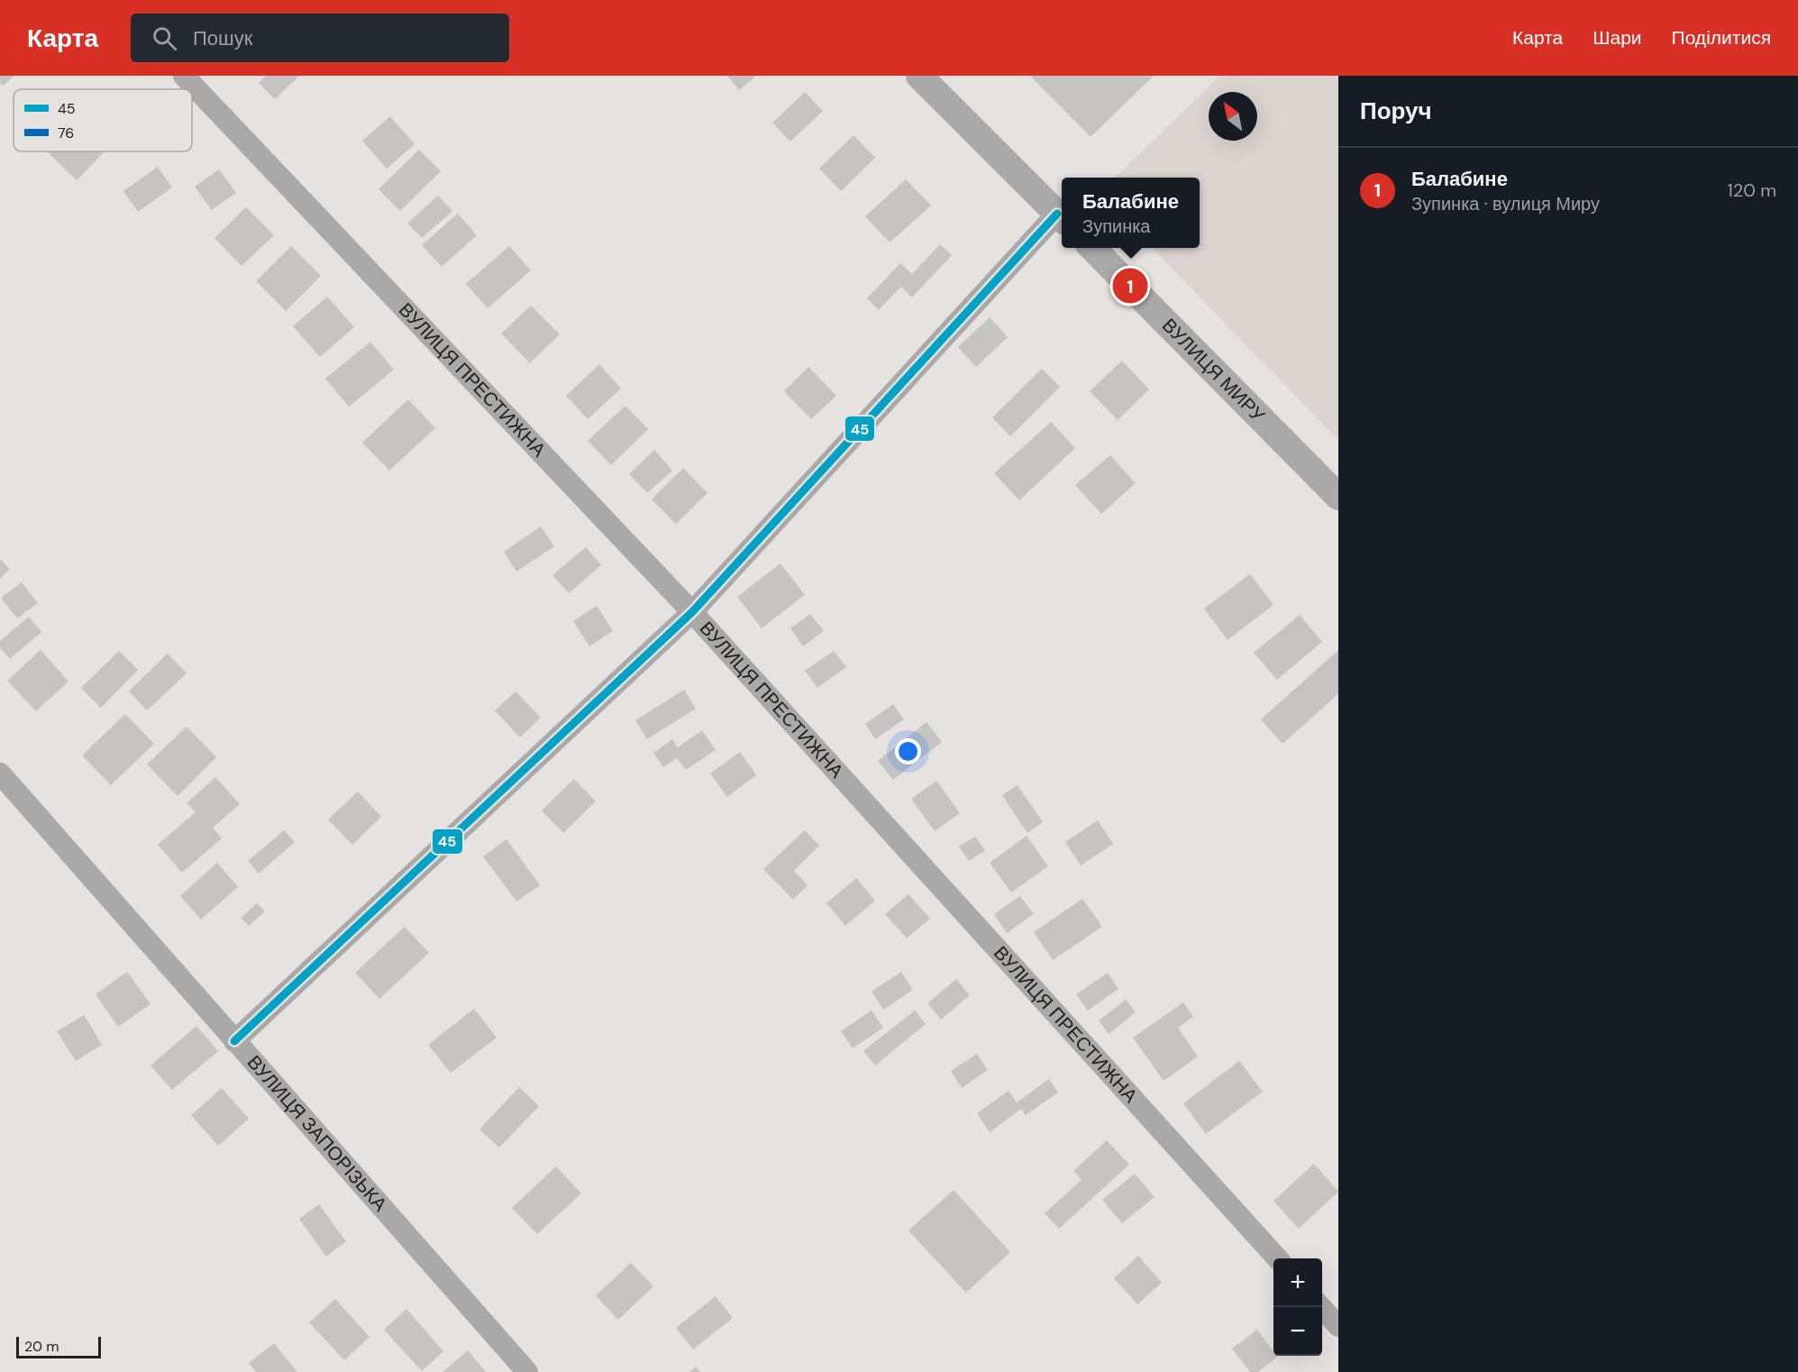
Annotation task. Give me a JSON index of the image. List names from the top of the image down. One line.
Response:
{"streets":{"street":["ВУЛИЦЯ МИРУ","ВУЛИЦЯ ПРЕСТИЖНА","ВУЛИЦЯ ЗАПОРІЗЬКА"]},"lines":["transit line 45"],"legend":["45","76"],"scale_bar":"20 m","north":"top left","page":{"header":"Карта","search":"Пошук","nav":["Карта","Шари","Поділитися"],"heading":"Поруч","list":[{"mark":"1","name":"Балабине","note":"Зупинка · вулиця Миру","value":"120 m"}],"popup":["Балабине","Зупинка"],"pins":"1","map_buttons":["+","−"],"scale":"20 m"}}
